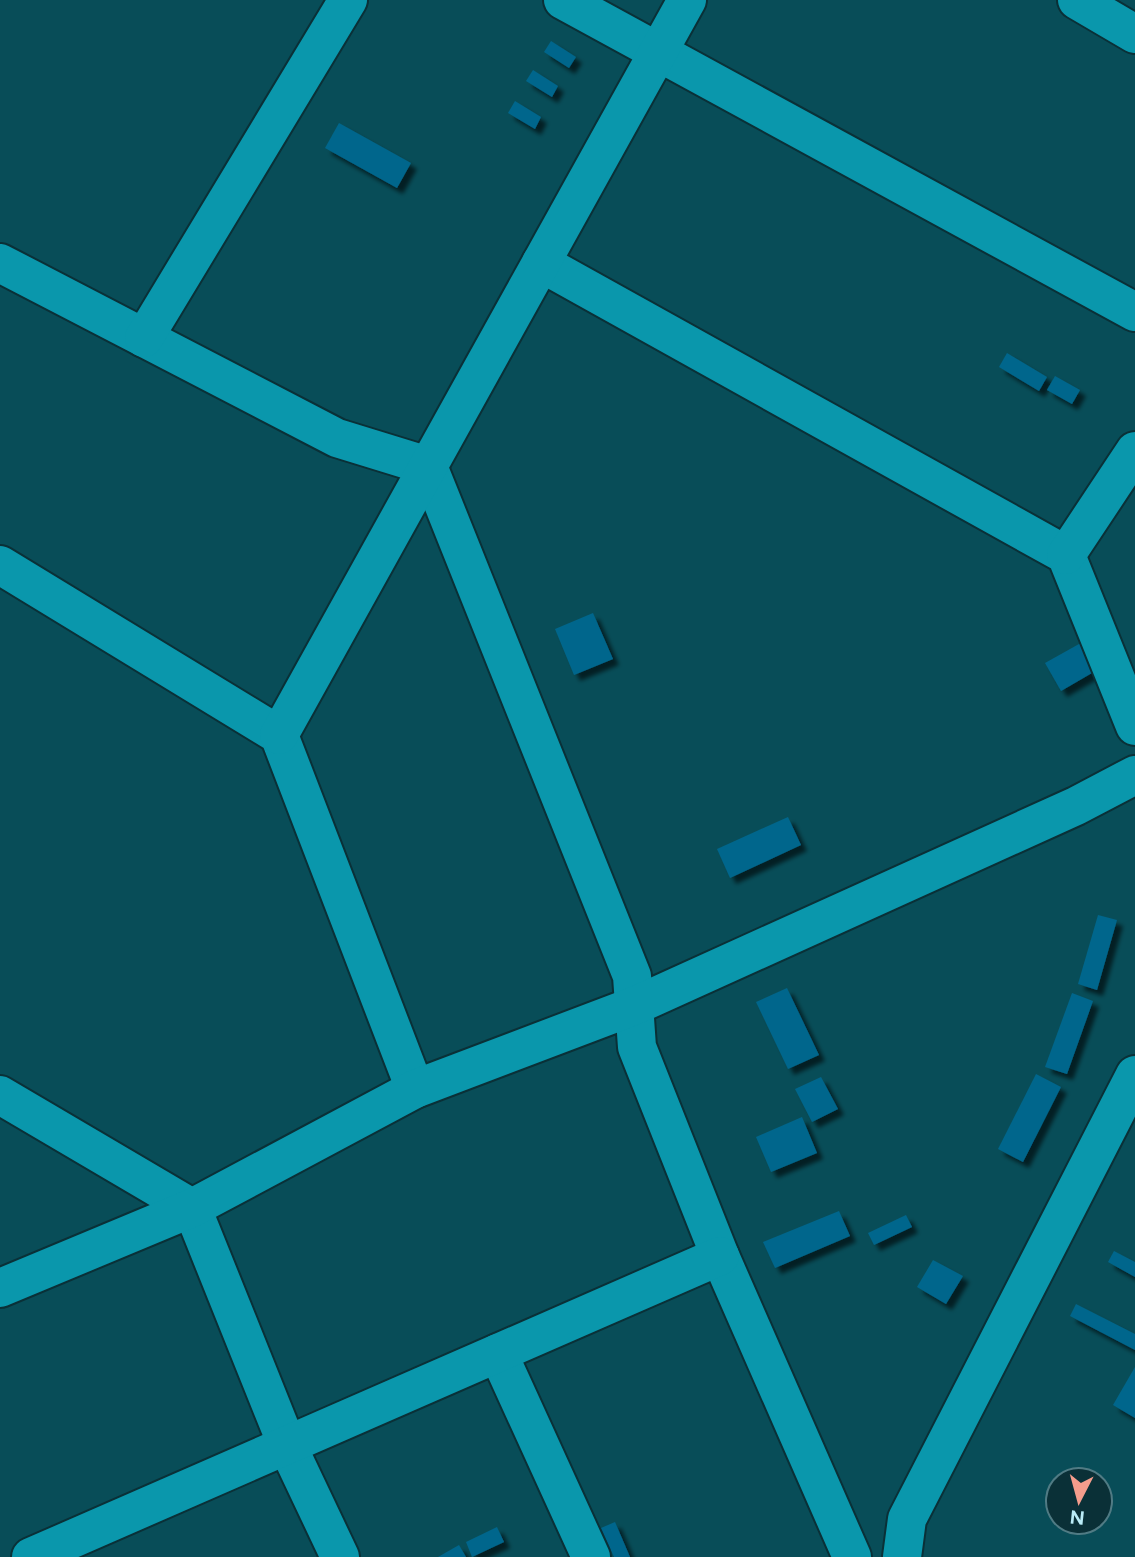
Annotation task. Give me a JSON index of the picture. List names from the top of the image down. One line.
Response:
{"north":"bottom"}
